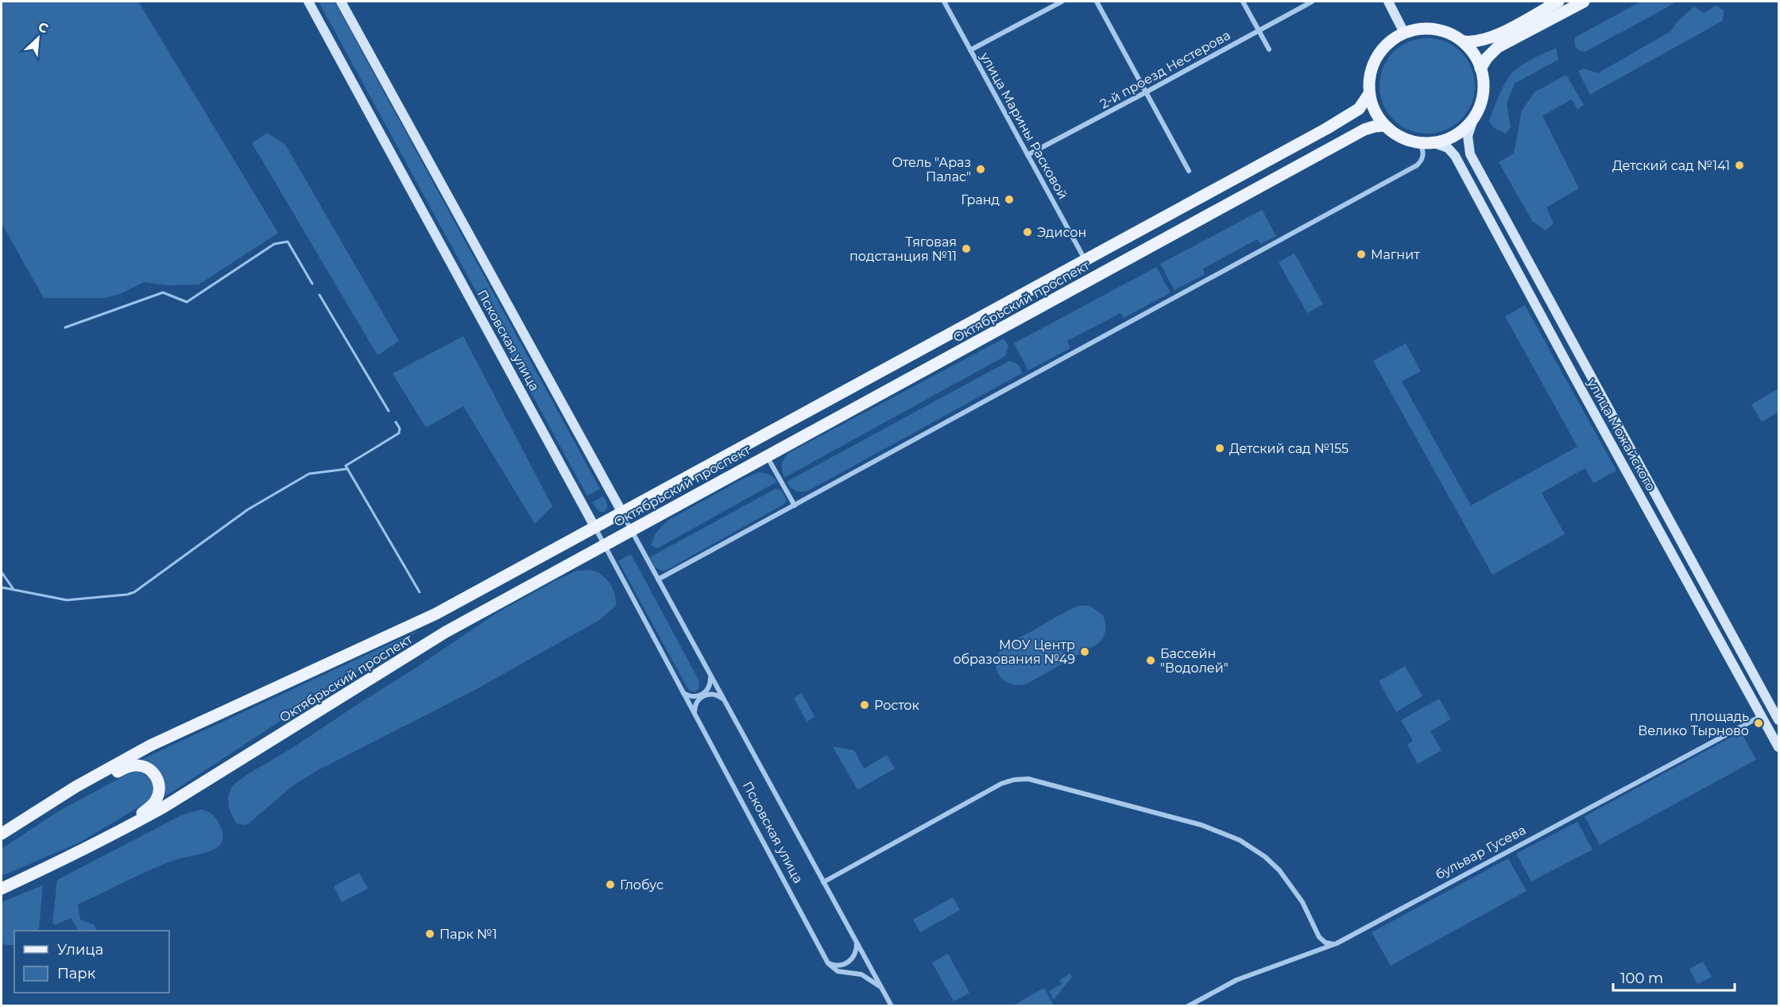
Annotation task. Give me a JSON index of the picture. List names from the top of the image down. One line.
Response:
{"streets":{"main road":["Октябрьский проспект","Псковская улица","улица Можайского","бульвар Гусева"],"street":["2-й проезд Нестерова","улица Марины Расковой"]},"crossings":[["2-й проезд Нестерова","улица Марины Расковой"],["улица Марины Расковой","Октябрьский проспект"],["Октябрьский проспект","Псковская улица"],["Октябрьский проспект","улица Можайского"],["улица Можайского","бульвар Гусева"]],"places":["Детский сад №141","Отель \"Араз Палас\"","Гранд","Эдисон","Тяговая подстанция №11","Магнит","Детский сад №155","МОУ Центр образования №49","Бассейн \"Водолей\"","Росток","площадь Велико Тырново","Глобус","Парк №1"],"legend":["Улица","Парк"],"scale_bar":"100 m","north":"top right"}
